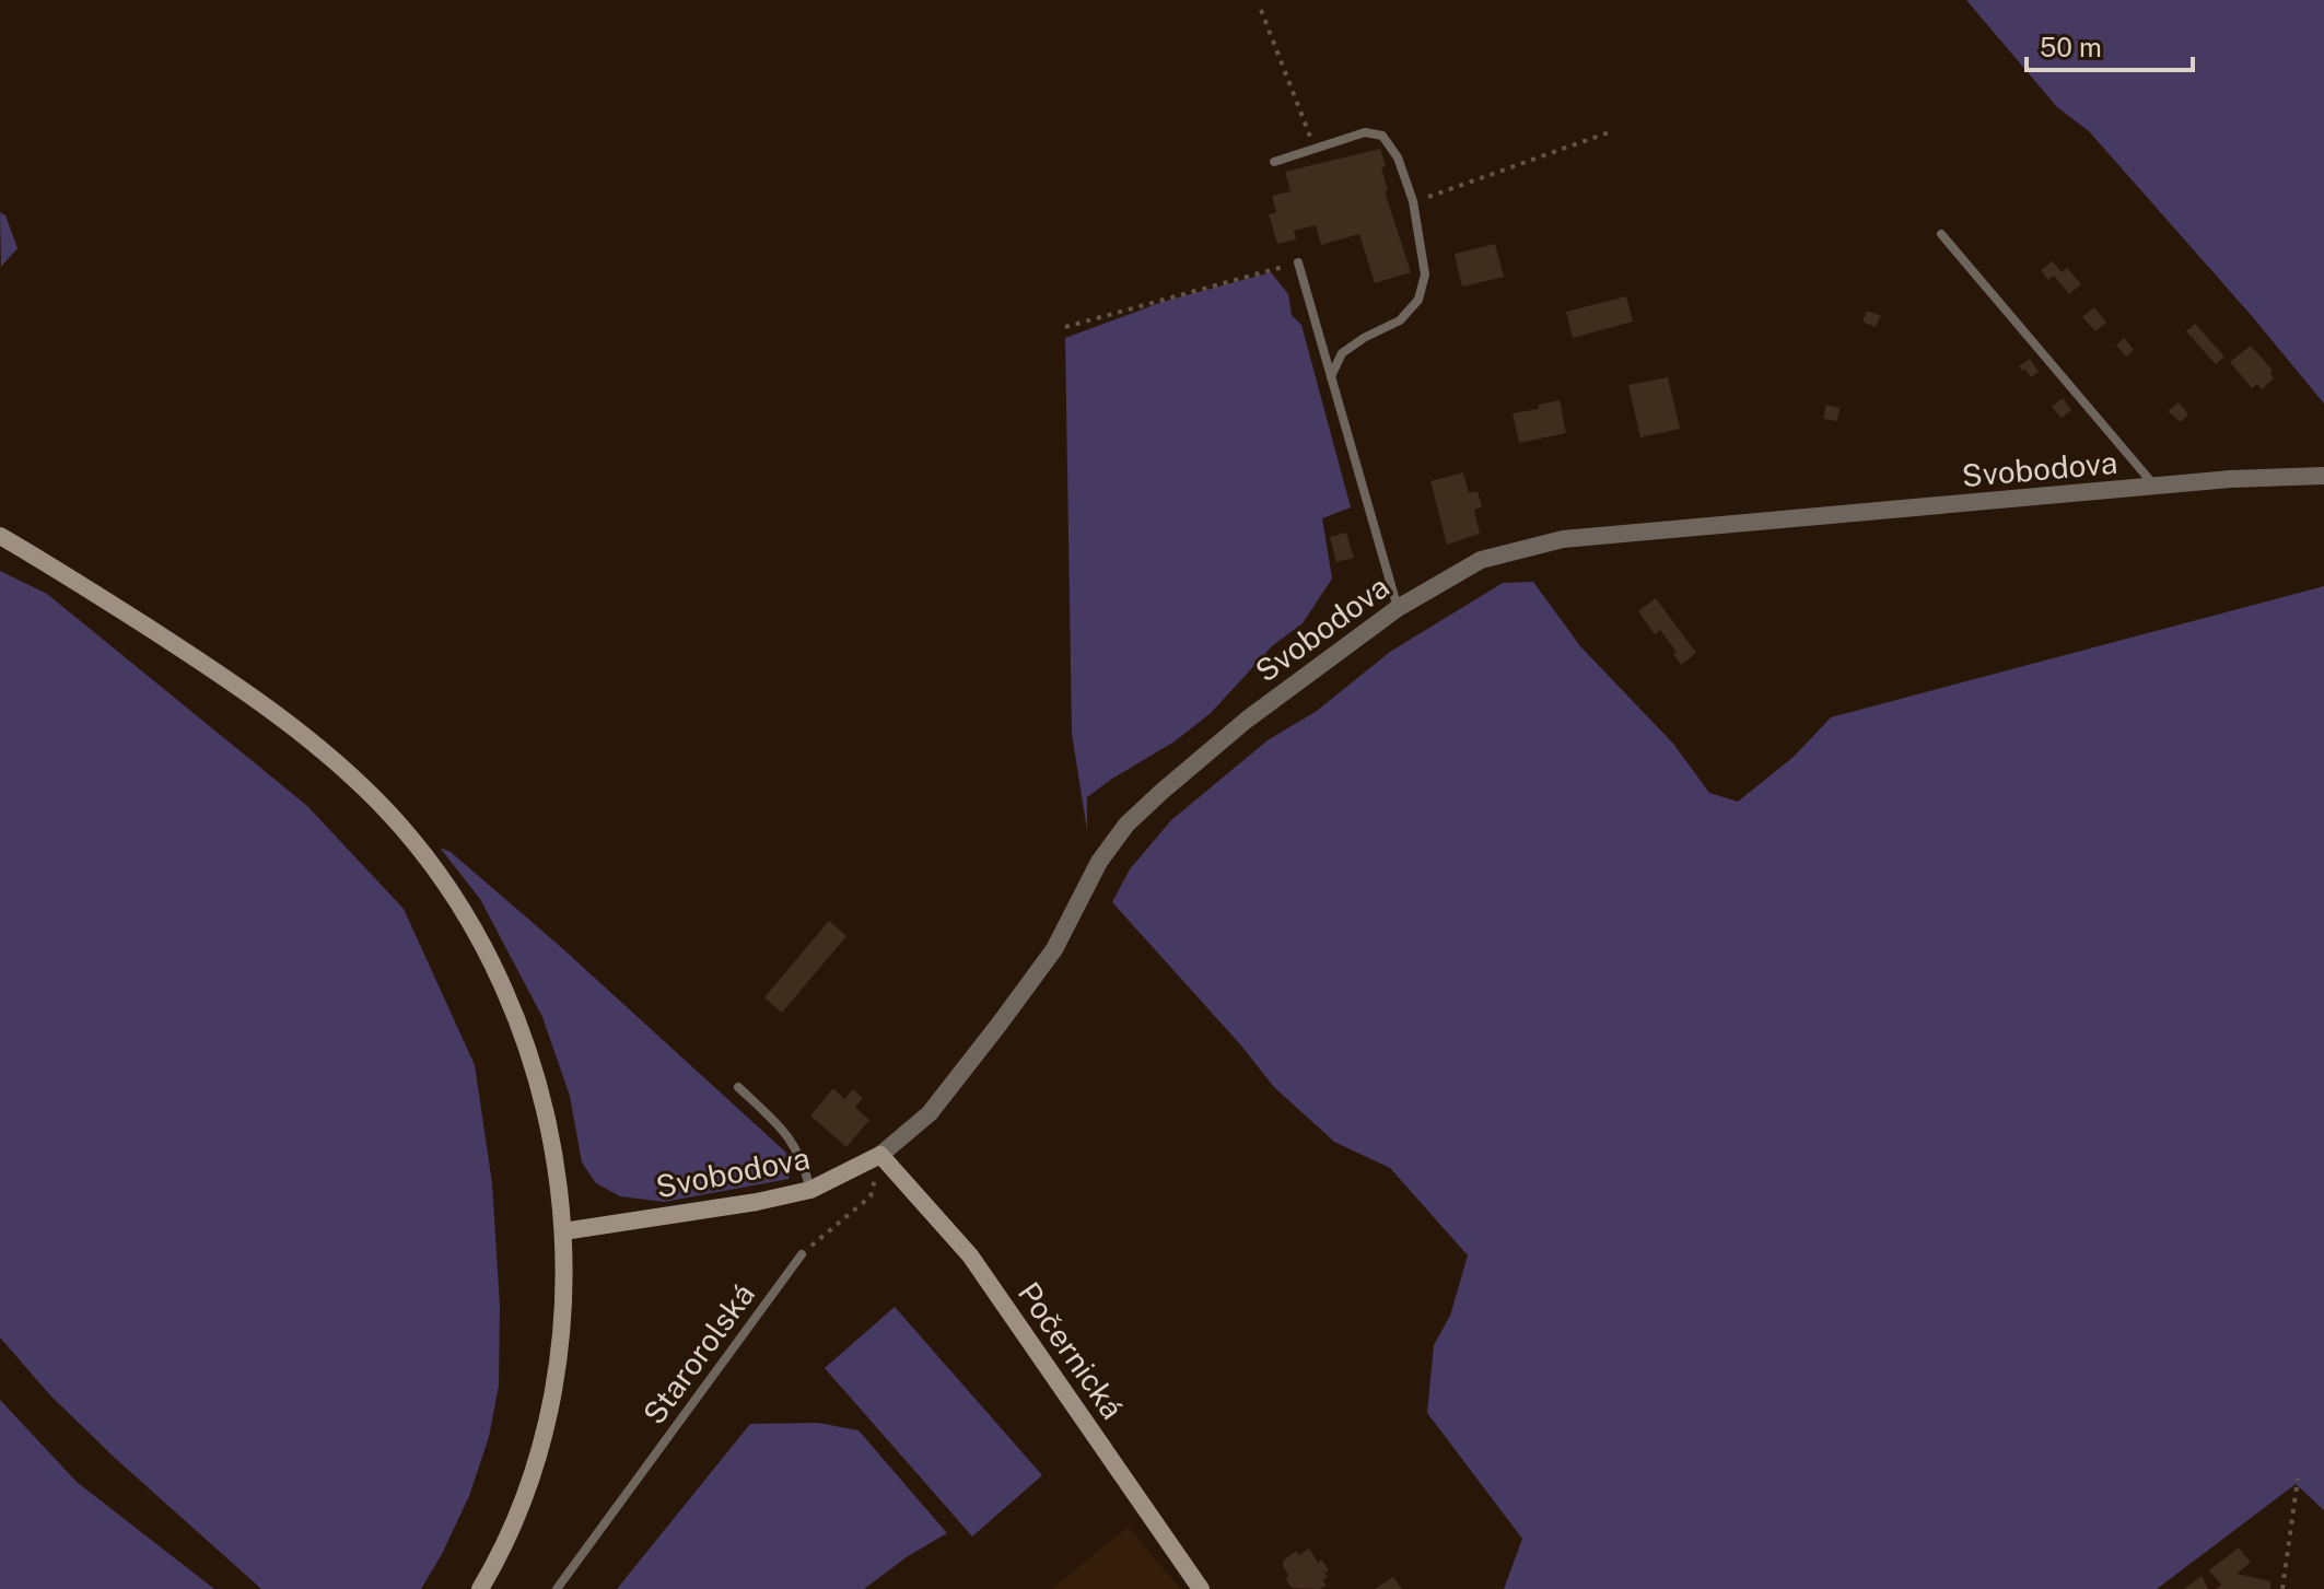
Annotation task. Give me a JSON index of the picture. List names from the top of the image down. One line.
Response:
{"streets":{"main road":["Svobodova","Počernická"],"lane":["Starorolská"]},"crossings":[["Svobodova","Počernická"]],"scale_bar":"50 m"}
